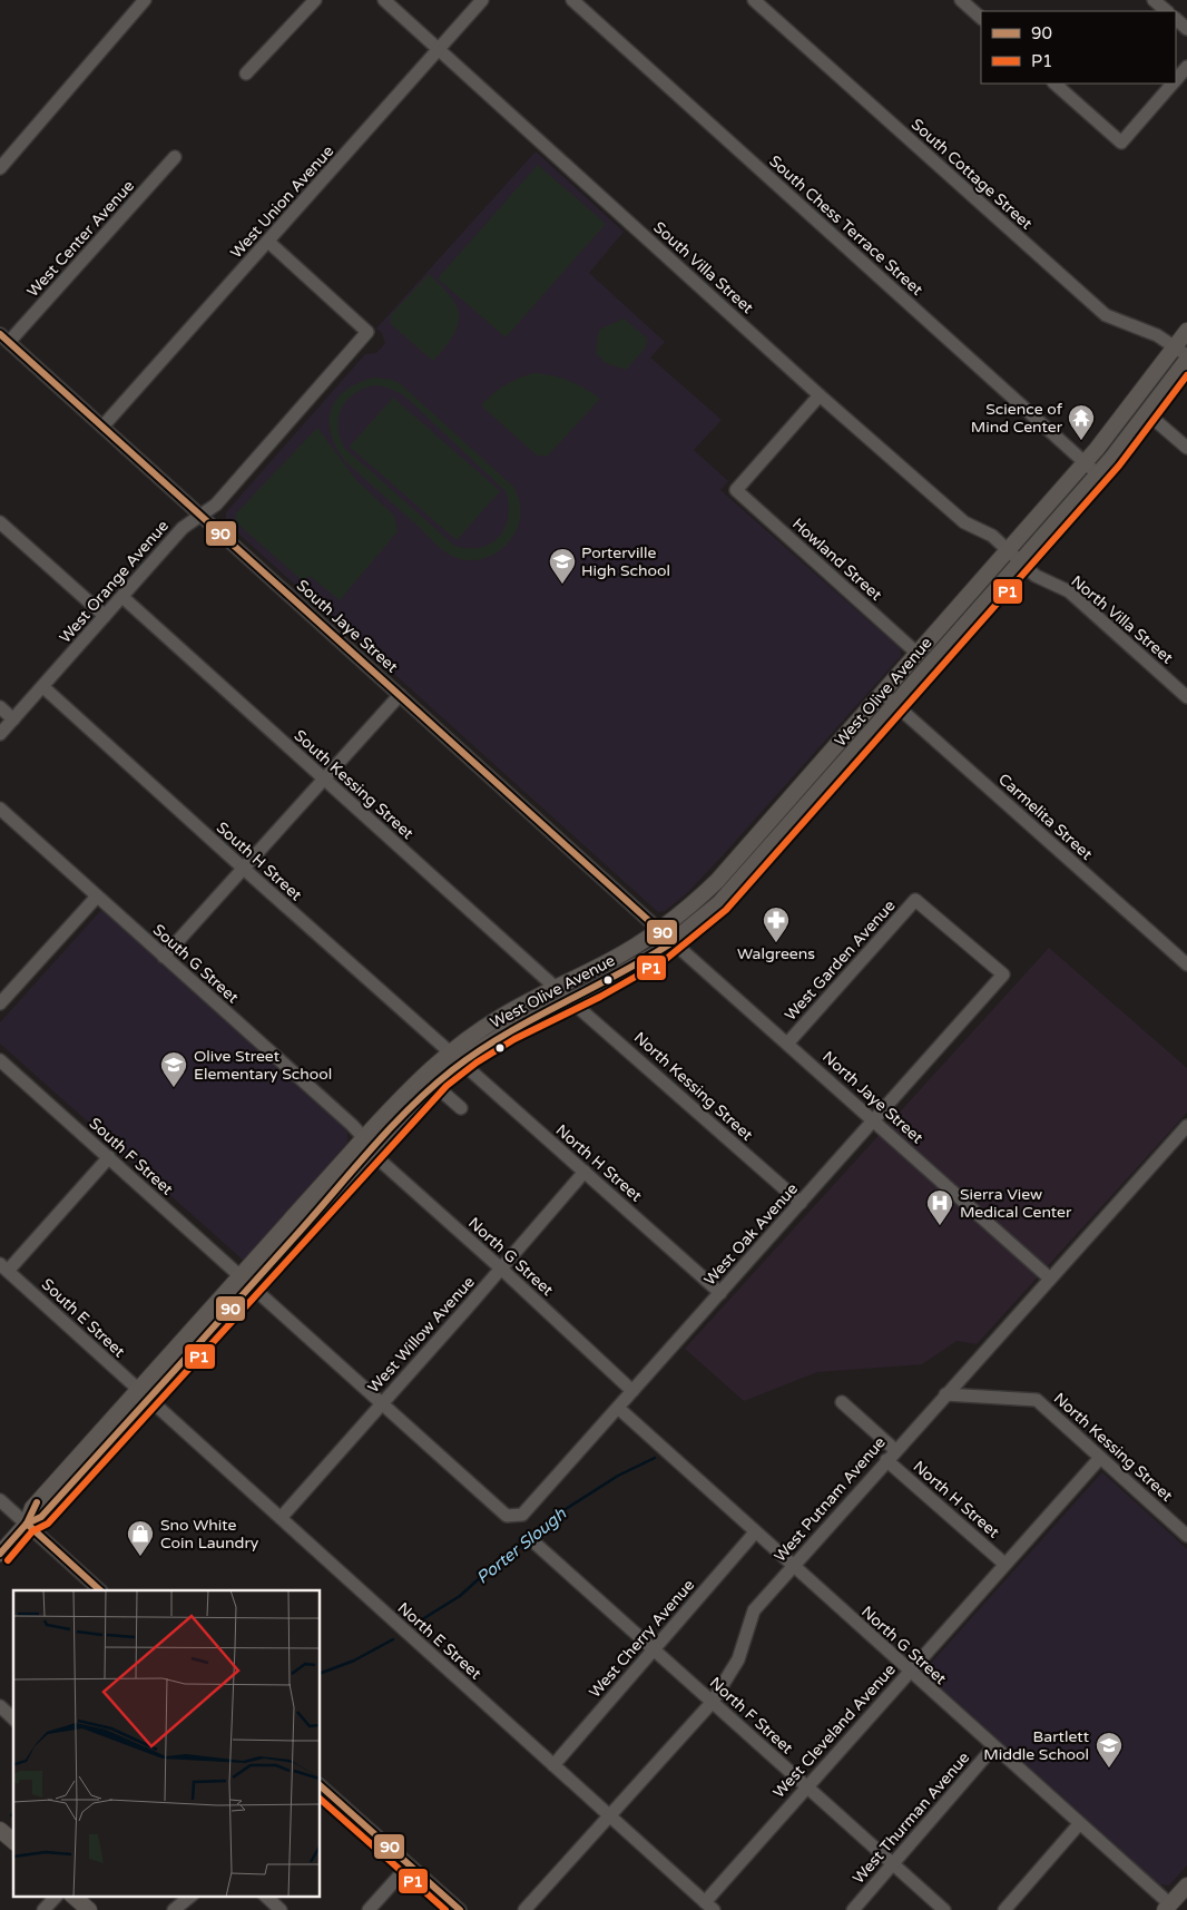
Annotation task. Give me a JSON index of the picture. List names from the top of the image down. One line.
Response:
{"streets":{"main road":["West Olive Avenue"],"street":["South Cottage Street","West Union Avenue","South Chess Terrace Street","West Center Avenue","South Villa Street","Howland Street","West Orange Avenue","North Villa Street","South Jaye Street","South Kessing Street","Carmelita Street","South H Street","West Garden Avenue","South G Street","North Kessing Street","North Jaye Street","South F Street","North H Street","West Oak Avenue","North G Street","South E Street","West Willow Avenue","West Putnam Avenue","West Cherry Avenue","North E Street","North F Street","West Cleveland Avenue","West Thurman Avenue"]},"crossings":[["South Cottage Street","West Olive Avenue"],["West Union Avenue","South Villa Street"],["West Union Avenue","West Orange Avenue"],["West Union Avenue","South Jaye Street"],["South Chess Terrace Street","West Olive Avenue"],["West Center Avenue","South Jaye Street"],["South Villa Street","Howland Street"],["South Villa Street","North Villa Street"],["South Villa Street","West Olive Avenue"],["Howland Street","West Olive Avenue"],["West Orange Avenue","South Jaye Street"],["West Orange Avenue","South Kessing Street"],["West Orange Avenue","South H Street"],["North Villa Street","West Olive Avenue"],["South Jaye Street","West Olive Avenue"],["South Jaye Street","North Jaye Street"],["West Olive Avenue","South Kessing Street"],["West Olive Avenue","Carmelita Street"],["West Olive Avenue","South H Street"],["West Olive Avenue","South G Street"],["West Olive Avenue","North Kessing Street"],["West Olive Avenue","North Jaye Street"],["West Olive Avenue","South F Street"],["West Olive Avenue","North H Street"],["West Olive Avenue","North G Street"],["West Olive Avenue","South E Street"],["West Olive Avenue","North E Street"],["South Kessing Street","North Kessing Street"],["South H Street","North H Street"],["West Garden Avenue","North Jaye Street"],["West Garden Avenue","West Oak Avenue"],["South G Street","North G Street"],["North Kessing Street","West Oak Avenue"],["North Kessing Street","West Putnam Avenue"],["North Kessing Street","West Cleveland Avenue"],["North Jaye Street","West Oak Avenue"],["North Jaye Street","West Putnam Avenue"],["North H Street","West Oak Avenue"],["North H Street","West Willow Avenue"],["North H Street","West Putnam Avenue"],["North H Street","West Cleveland Avenue"],["West Oak Avenue","North G Street"],["West Oak Avenue","West Willow Avenue"],["North G Street","West Willow Avenue"],["North G Street","West Putnam Avenue"],["North G Street","West Cherry Avenue"],["North G Street","West Cleveland Avenue"],["North G Street","West Thurman Avenue"],["South E Street","North E Street"],["West Willow Avenue","North E Street"],["West Putnam Avenue","North E Street"],["West Putnam Avenue","North F Street"],["West Cherry Avenue","North E Street"],["West Cherry Avenue","North F Street"],["North E Street","West Cleveland Avenue"],["North F Street","West Cleveland Avenue"],["North F Street","West Thurman Avenue"]],"water":["Porter Slough"],"places":{"temple":["Science of Mind Center"],"school or university":["Porterville High School","Olive Street Elementary School","Bartlett Middle School"],"pharmacy":["Walgreens"],"hospital":["Sierra View Medical Center"],"shop":["Sno White Coin Laundry"]},"lines":["transit line 90","transit line P1"],"legend":["90","P1"]}
